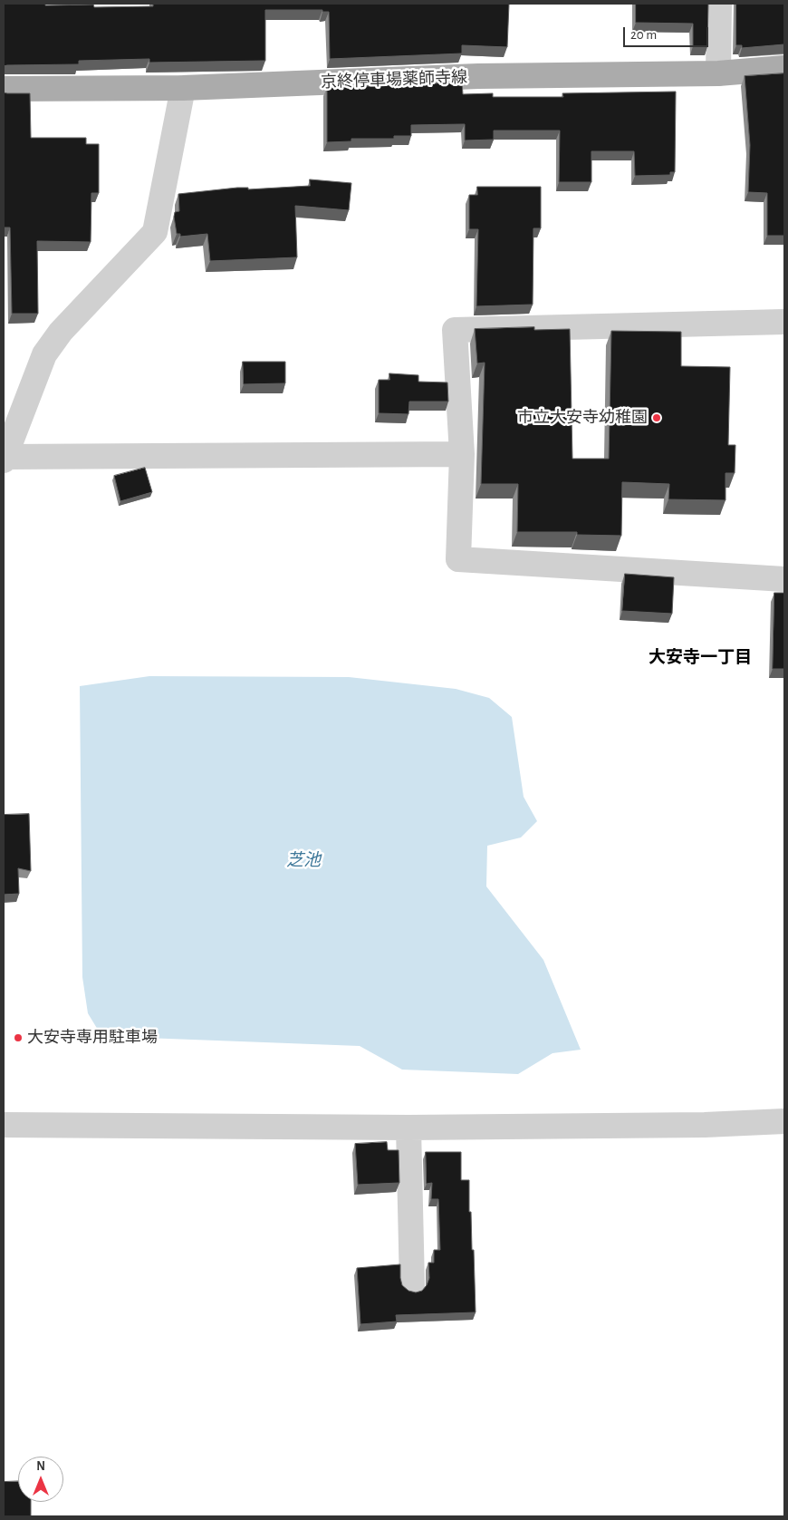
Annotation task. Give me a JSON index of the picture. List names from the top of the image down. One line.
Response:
{"streets":{"main road":["京終停車場薬師寺線"]},"districts":["大安寺一丁目"],"water":["芝池"],"places":["市立大安寺幼稚園","大安寺専用駐車場"],"scale_bar":"20 m","north":"top"}
